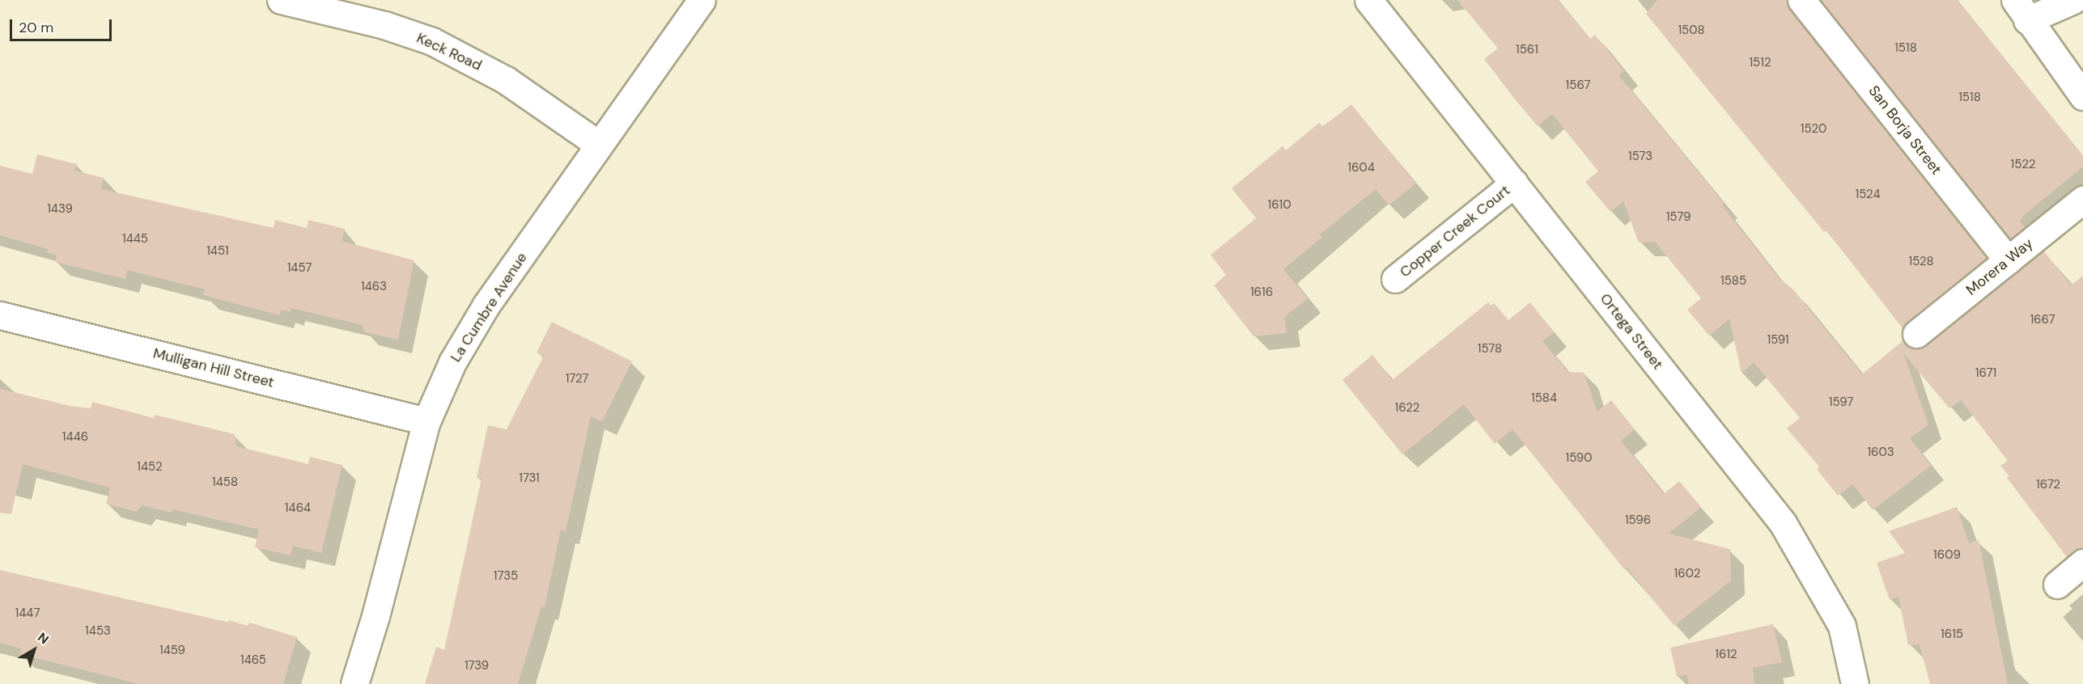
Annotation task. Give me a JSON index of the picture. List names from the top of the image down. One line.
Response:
{"streets":{"street":["Keck Road","San Borja Street","Copper Creek Court","Morera Way","La Cumbre Avenue","Ortega Street","Mulligan Hill Street"]},"crossings":[["Keck Road","La Cumbre Avenue"],["San Borja Street","Morera Way"],["Copper Creek Court","Ortega Street"],["La Cumbre Avenue","Mulligan Hill Street"]],"house_numbers":["1508","1518","1561","1512","1567","1518","1520","1573","1522","1604","1524","1610","1439","1579","1445","1451","1528","1457","1585","1463","1616","1667","1591","1578","1671","1727","1584","1597","1622","1446","1603","1590","1452","1731","1458","1672","1464","1596","1609","1602","1735","1447","1453","1615","1459","1612","1465","1739"],"scale_bar":"20 m","north":"top right"}
